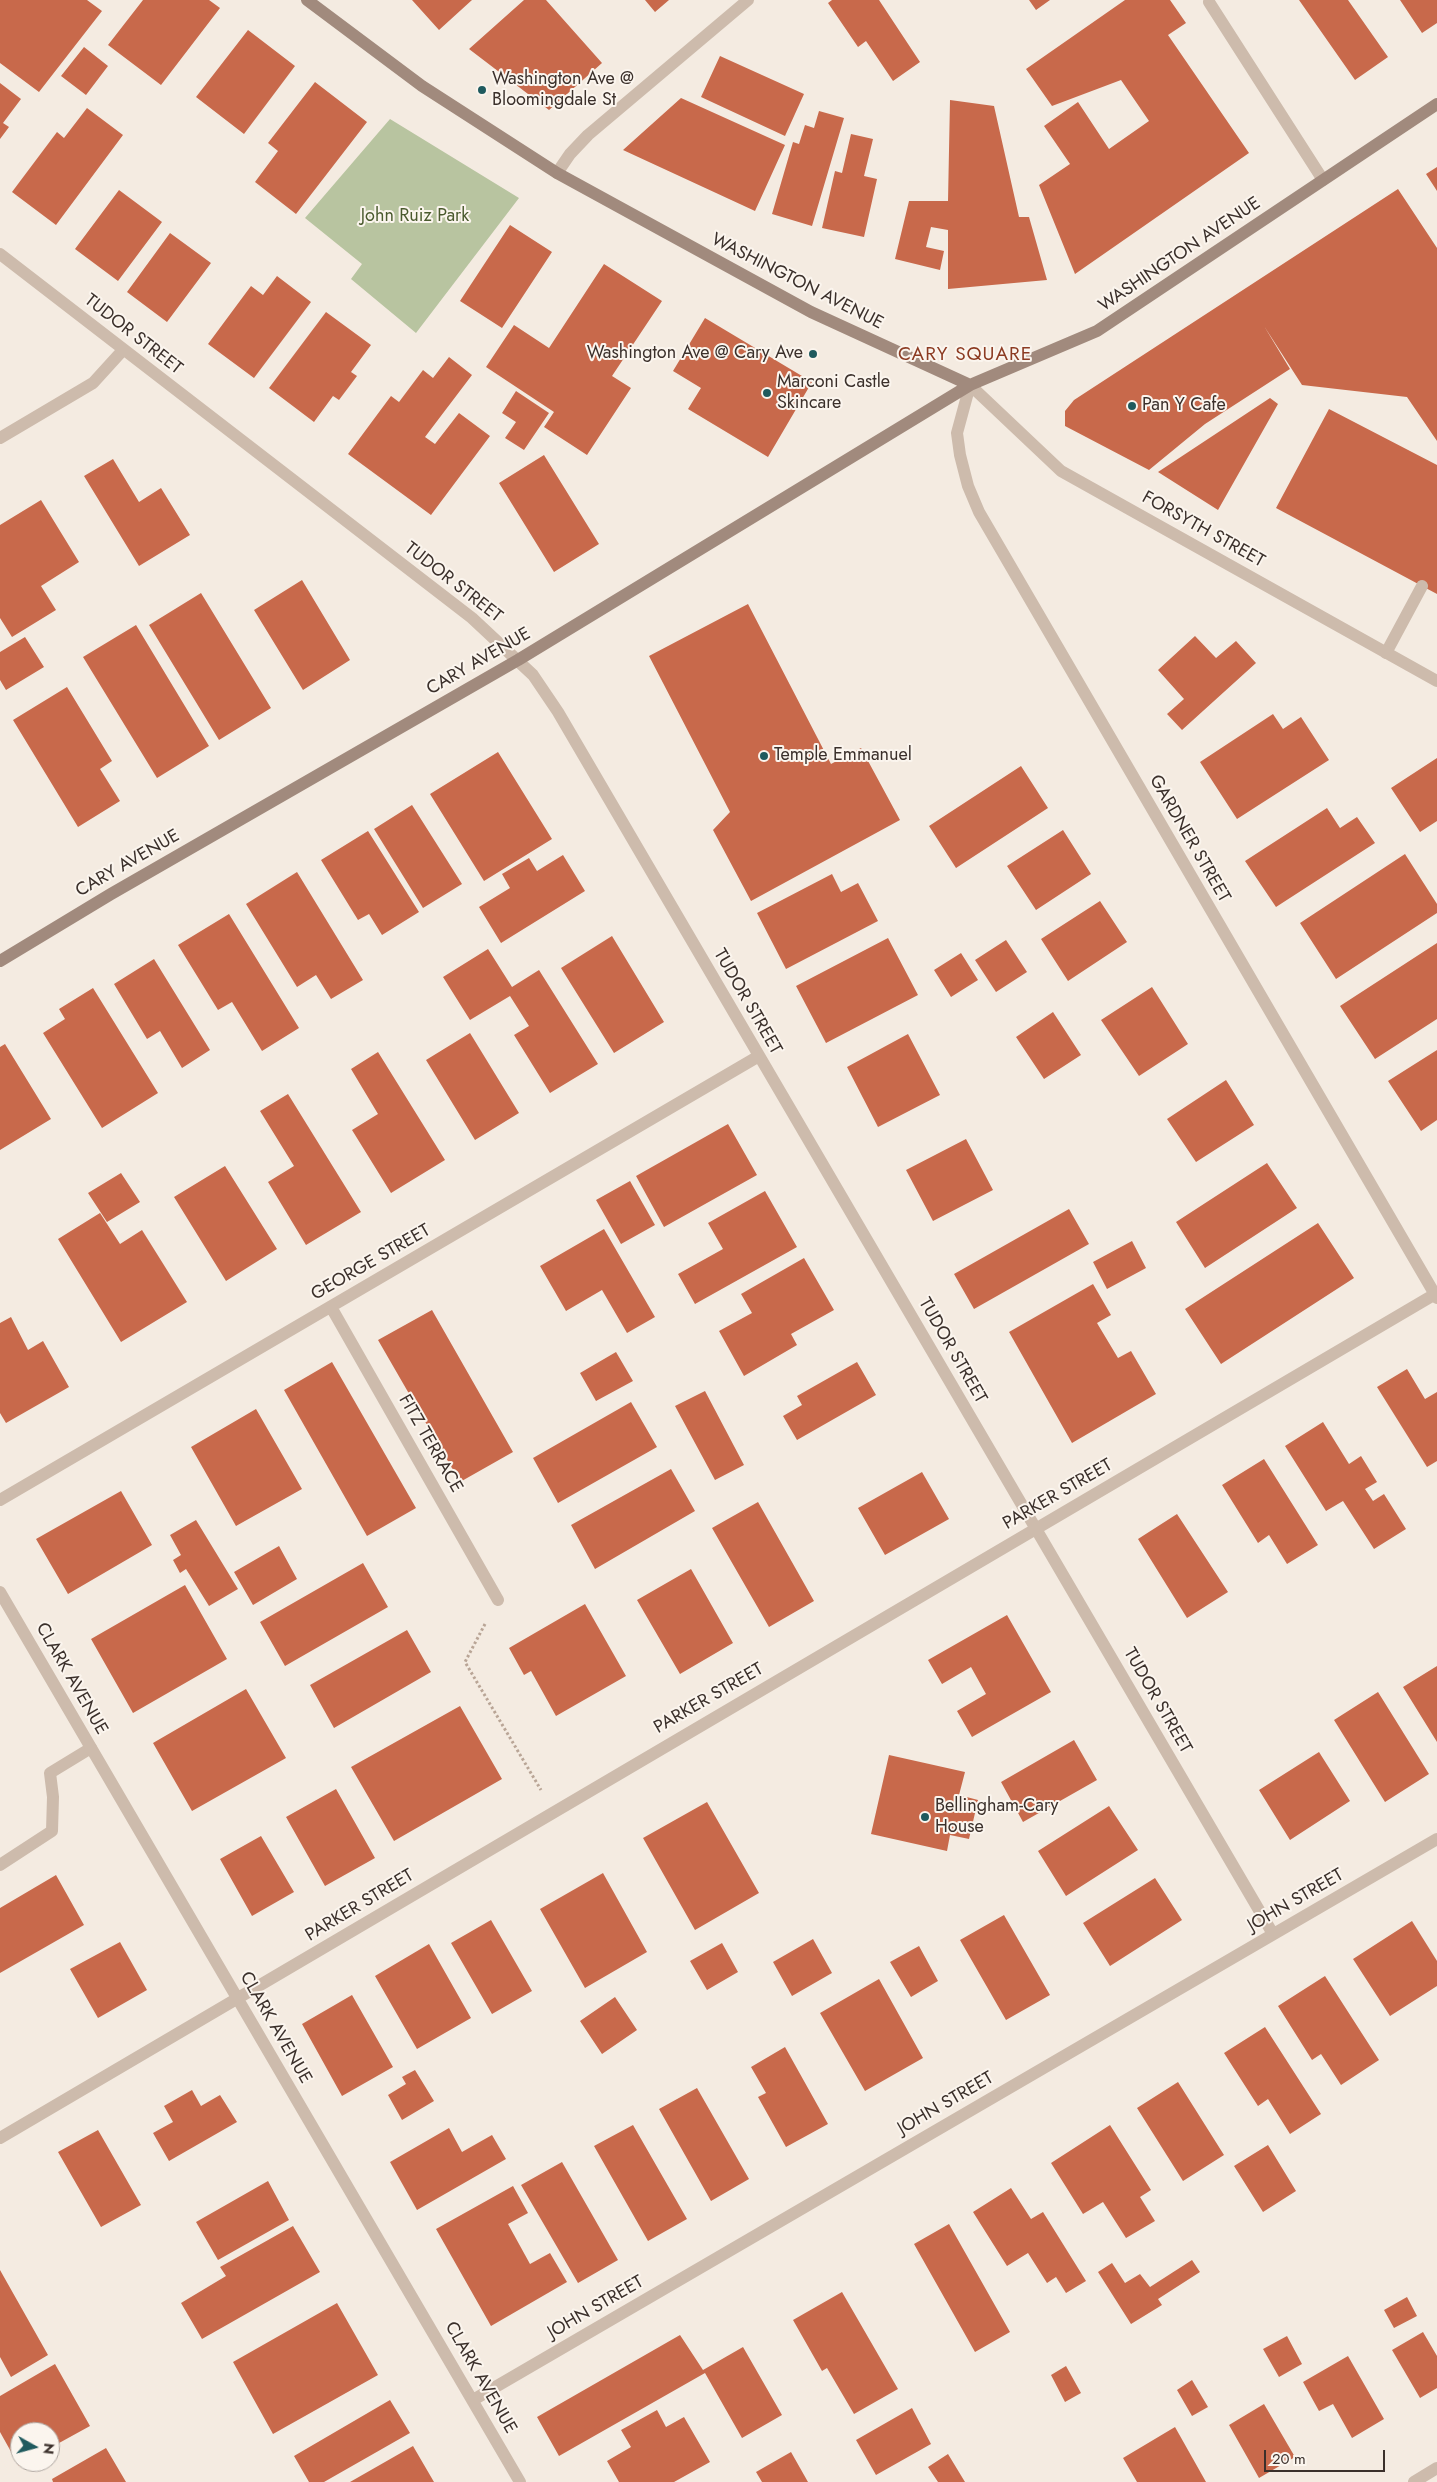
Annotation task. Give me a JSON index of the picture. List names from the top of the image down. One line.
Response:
{"streets":{"main road":["WASHINGTON AVENUE","CARY AVENUE"],"street":["TUDOR STREET","FORSYTH STREET","GARDNER STREET","GEORGE STREET","FITZ TERRACE","PARKER STREET","CLARK AVENUE","JOHN STREET"]},"crossings":[["WASHINGTON AVENUE","FORSYTH STREET"],["WASHINGTON AVENUE","CARY AVENUE"],["WASHINGTON AVENUE","GARDNER STREET"],["TUDOR STREET","CARY AVENUE"],["TUDOR STREET","GEORGE STREET"],["TUDOR STREET","PARKER STREET"],["TUDOR STREET","JOHN STREET"],["FORSYTH STREET","CARY AVENUE"],["FORSYTH STREET","GARDNER STREET"],["CARY AVENUE","GARDNER STREET"],["GARDNER STREET","PARKER STREET"],["GEORGE STREET","FITZ TERRACE"],["PARKER STREET","CLARK AVENUE"],["CLARK AVENUE","JOHN STREET"]],"districts":["CARY SQUARE"],"parks":["John Ruiz Park"],"places":["Washington Ave @ Bloomingdale St","Washington Ave @ Cary Ave","Marconi Castle Skincare","Pan Y Cafe","Temple Emmanuel","Bellingham-Cary House"],"scale_bar":"20 m","north":"right"}
